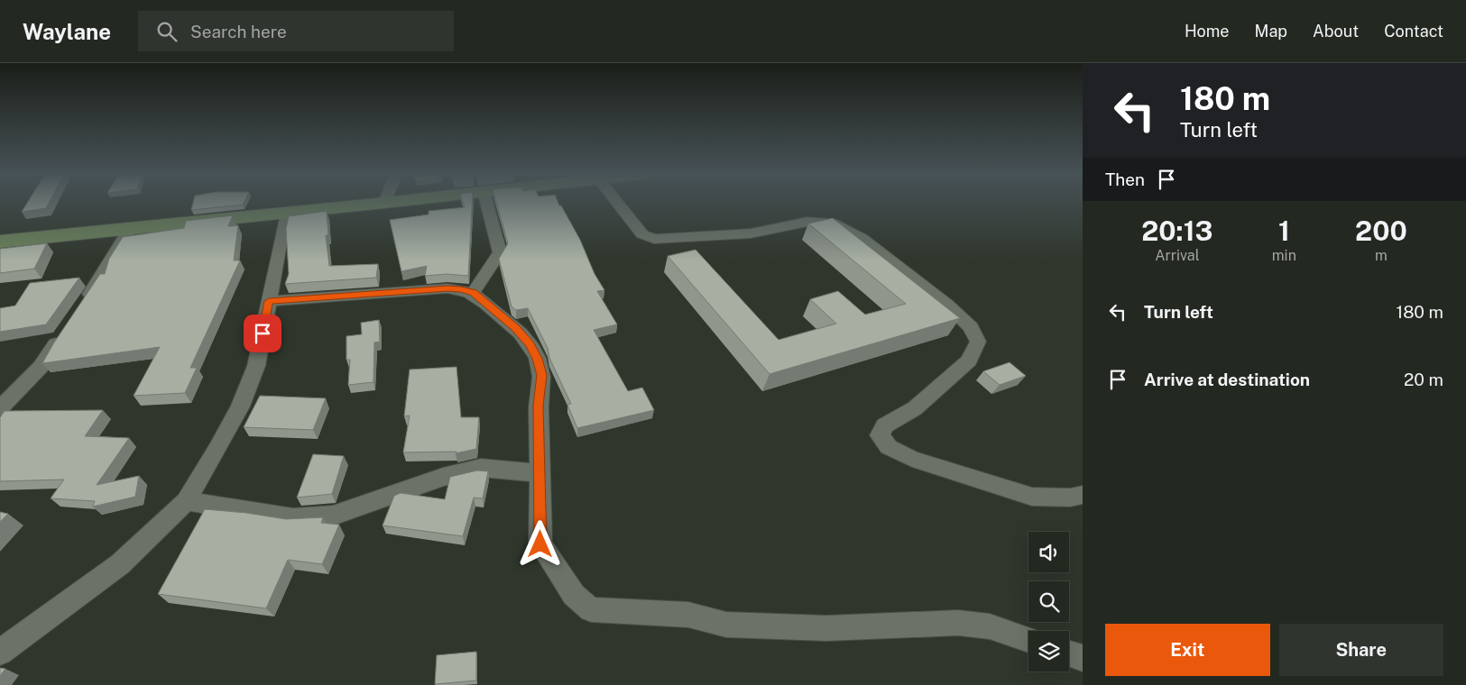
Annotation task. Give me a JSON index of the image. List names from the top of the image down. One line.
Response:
{"page":{"header":"Waylane","search":"Search here","nav":["Home","Map","About","Contact"],"turn":["180 m","Turn left"],"then":"Then","eta":["20:13","Arrival","1","min","200","m"],"list":[{"name":"Turn left","value":"180 m"},{"name":"Arrive at destination","value":"20 m"}],"buttons":["Exit","Share"]}}
